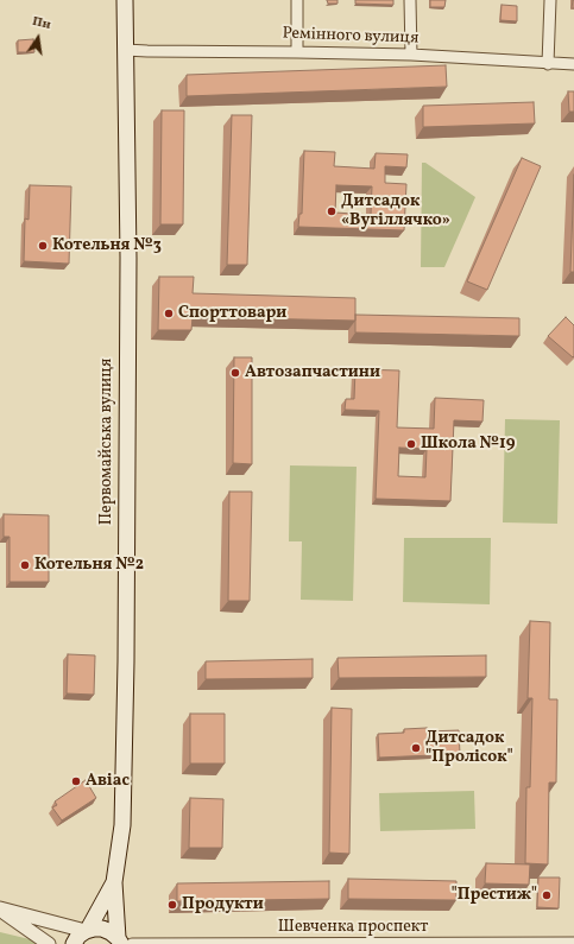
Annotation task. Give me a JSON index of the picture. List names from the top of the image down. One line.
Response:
{"streets":{"main road":["Первомайська вулиця"],"street":["Ремінного вулиця","Шевченка проспект"]},"crossings":[["Ремінного вулиця","Первомайська вулиця"],["Первомайська вулиця","Шевченка проспект"]],"places":["Дитсадок «Вугіллячко»","Котельня №3","Спорттовари","Автозапчастини","Школа №19","Котельня №2","Дитсадок \"Пролісок\"","Авіас","\"Престиж\"","Продукти"],"north":"top"}
